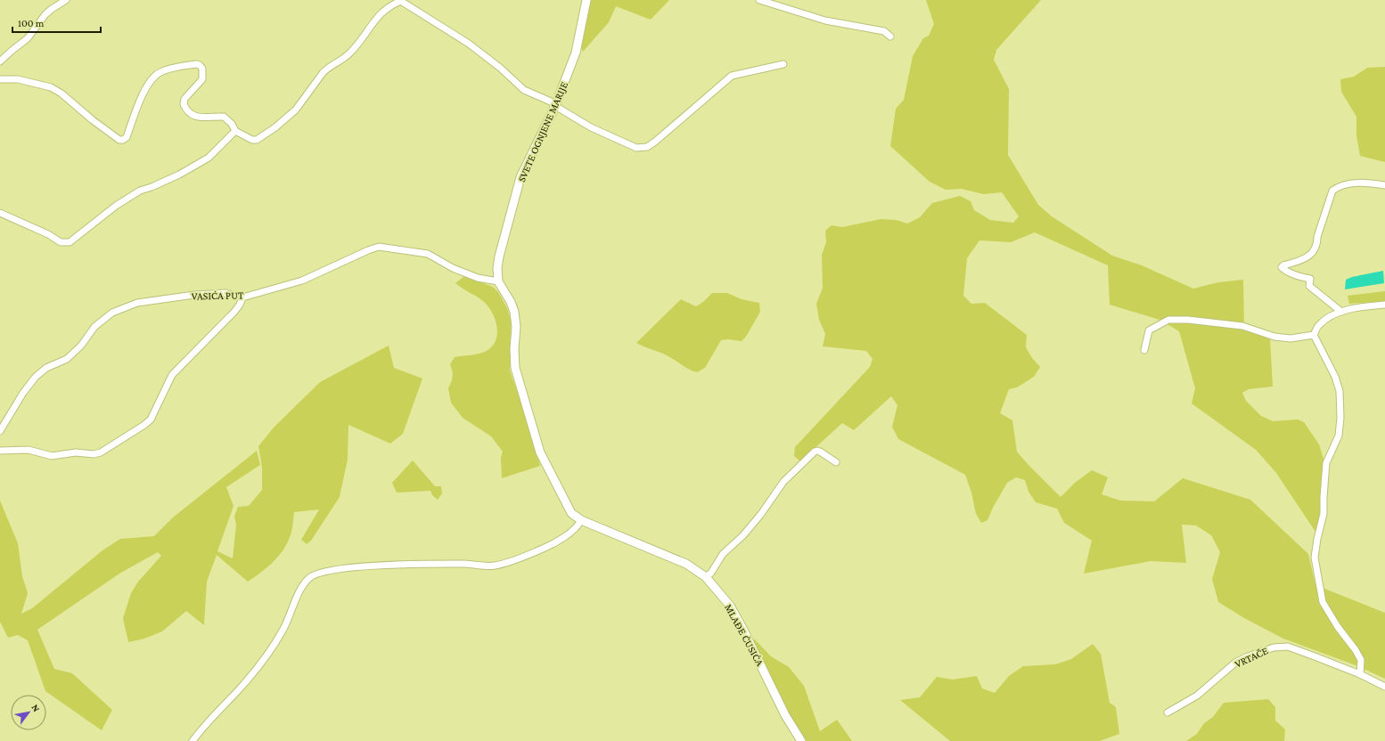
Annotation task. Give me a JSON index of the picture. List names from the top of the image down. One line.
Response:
{"streets":{"street":["SVETE OGNJENE MARIJE","VASIĆA PUT","MLAĐE ĆUSIĆA","VRTAČE"]},"crossings":[["SVETE OGNJENE MARIJE","VASIĆA PUT"],["SVETE OGNJENE MARIJE","MLAĐE ĆUSIĆA"]],"scale_bar":"100 m","north":"top right"}
